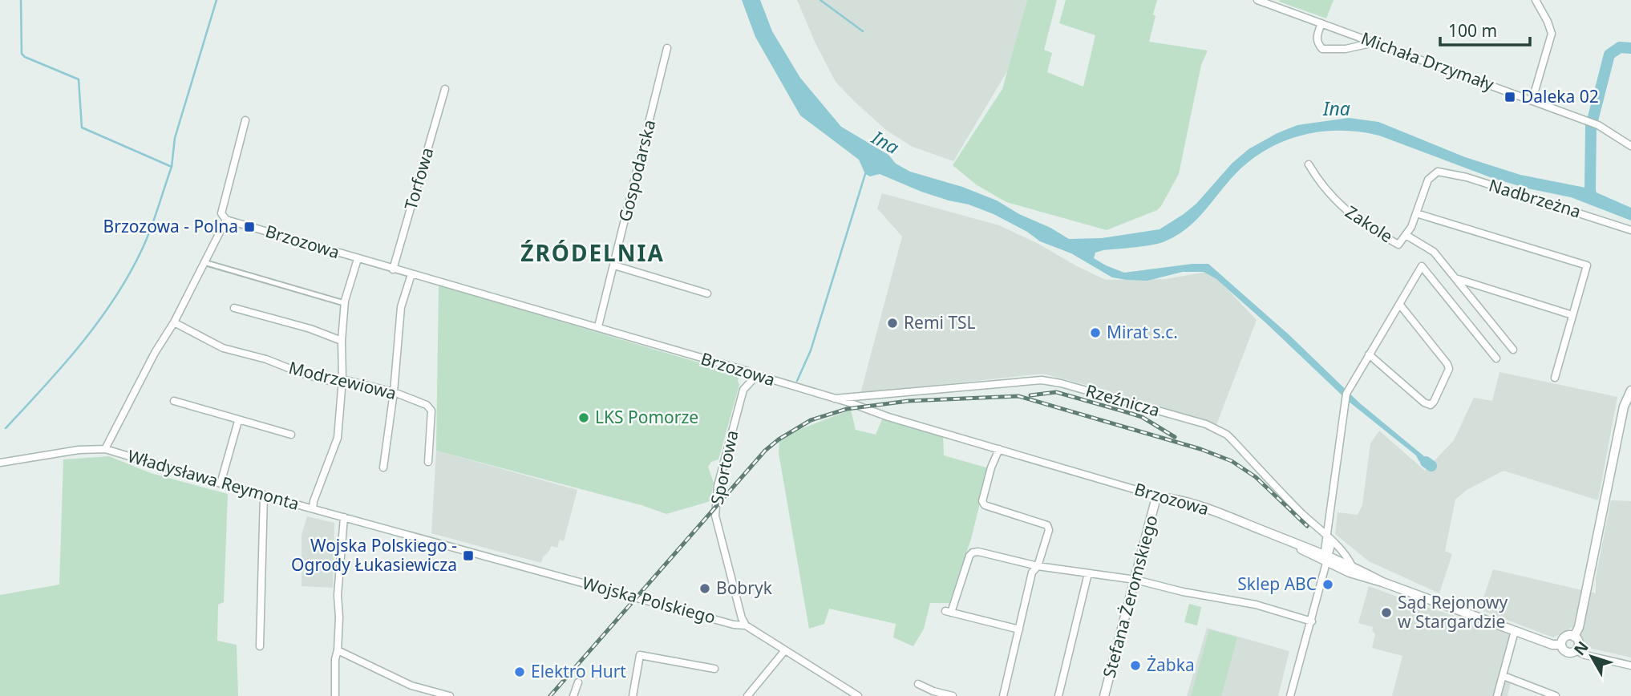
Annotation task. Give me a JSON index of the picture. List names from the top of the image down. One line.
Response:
{"streets":{"street":["Michała Drzymały","Gospodarska","Torfowa","Nadbrzeżna","Zakole","Brzozowa","Modrzewiowa","Rzeźnicza","Sportowa","Władysława Reymonta","Stefana Żeromskiego","Wojska Polskiego"]},"crossings":[["Gospodarska","Brzozowa"],["Torfowa","Brzozowa"],["Nadbrzeżna","Zakole"],["Brzozowa","Rzeźnicza"],["Brzozowa","Sportowa"],["Brzozowa","Stefana Żeromskiego"],["Sportowa","Wojska Polskiego"],["Władysława Reymonta","Wojska Polskiego"]],"districts":["ŹRÓDELNIA"],"water":["Ina"],"places":{"transit":["Daleka 02","Brzozowa - Polna","Wojska Polskiego - Ogrody Łukasiewicza"],"other":["Remi TSL","Mirat s.c.","LKS Pomorze","Sklep ABC","Bobryk","Sąd Rejonowy w Stargardzie","Żabka","Elektro Hurt"]},"scale_bar":"100 m","north":"top left"}
